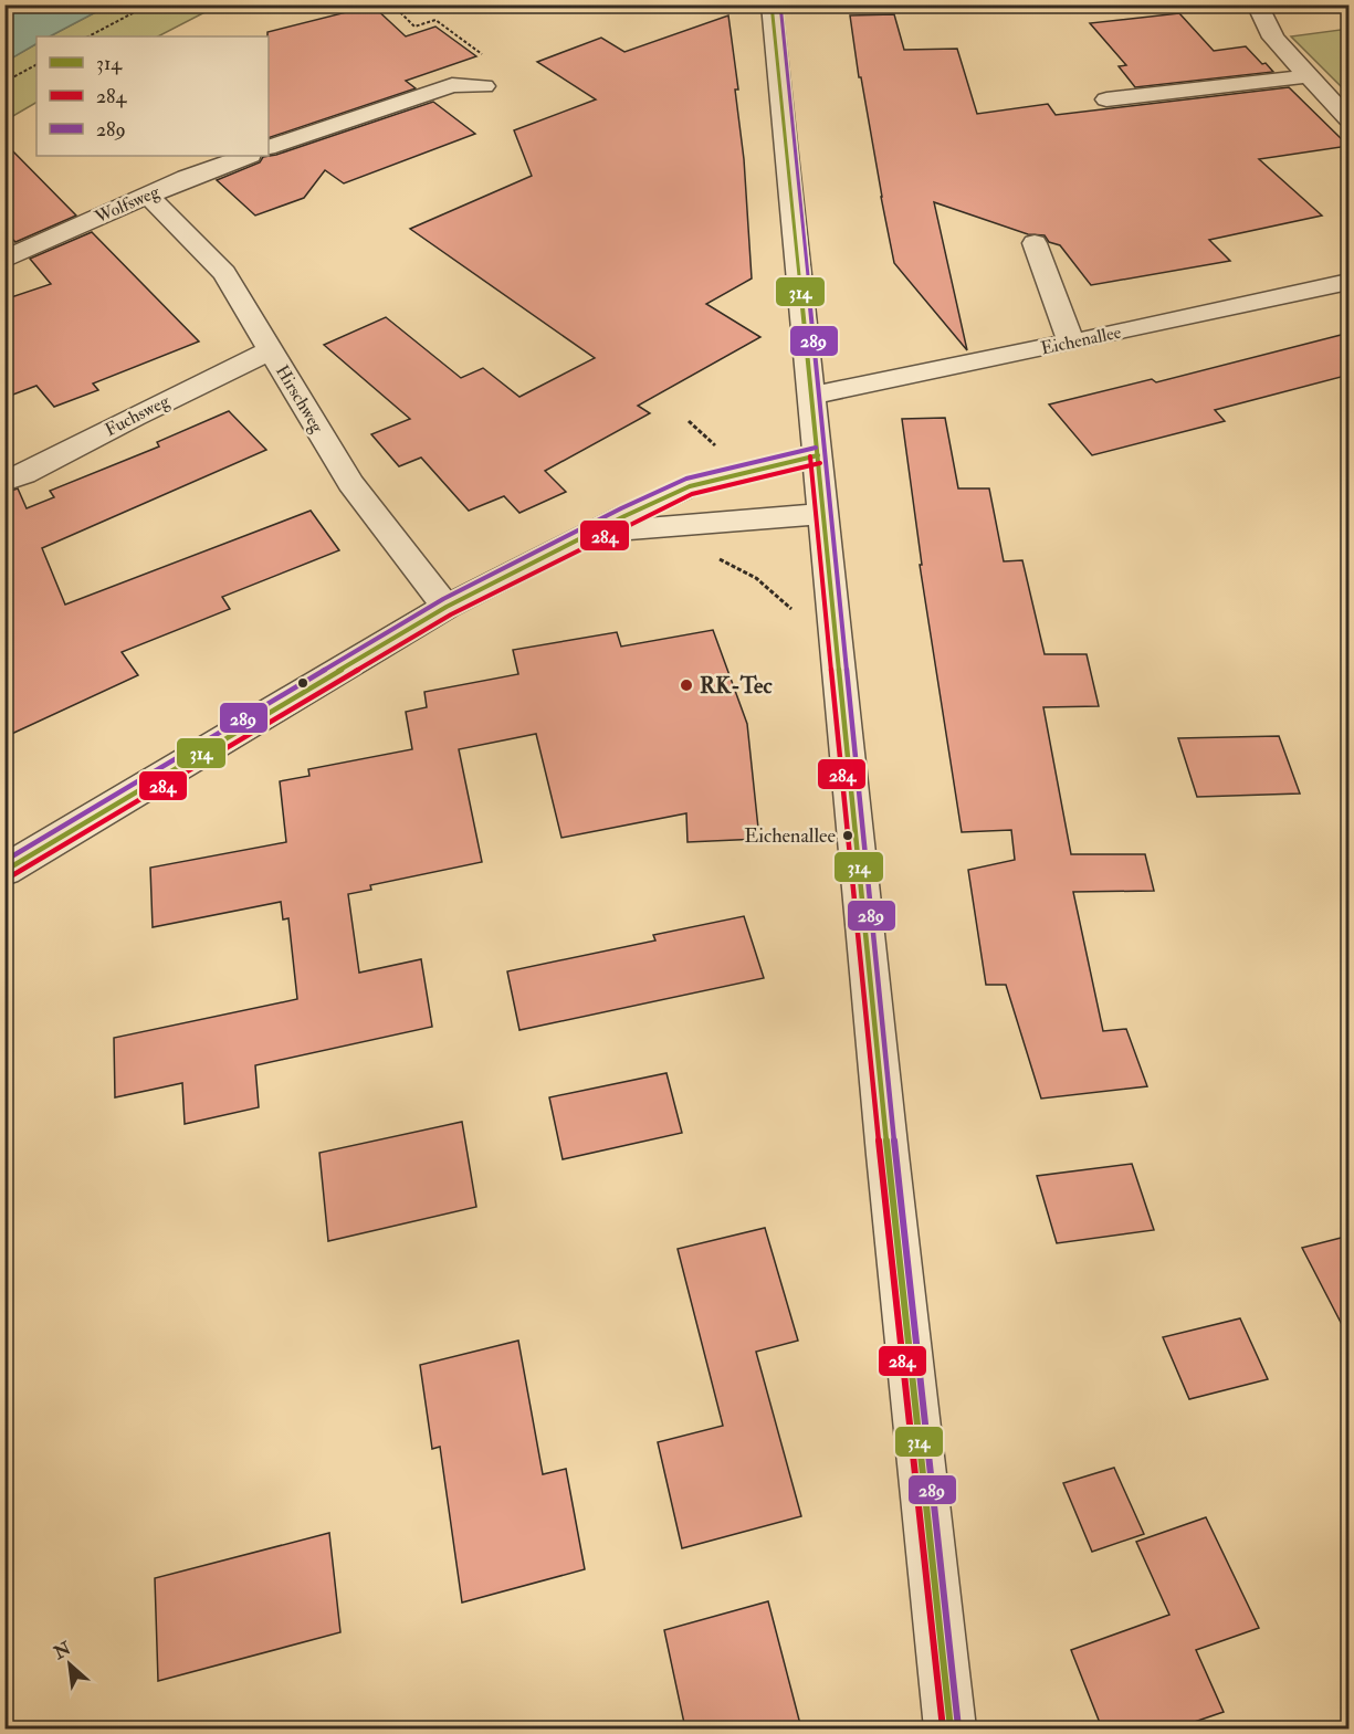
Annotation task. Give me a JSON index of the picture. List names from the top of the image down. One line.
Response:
{"streets":{"street":["Wolfsweg","Eichenallee","Hirschweg","Fuchsweg"]},"crossings":[["Wolfsweg","Hirschweg"],["Hirschweg","Fuchsweg"]],"places":["RK-Tec","Eichenallee"],"lines":["transit line 314","transit line 289","transit line 284"],"legend":["314","284","289"],"north":"top left"}
